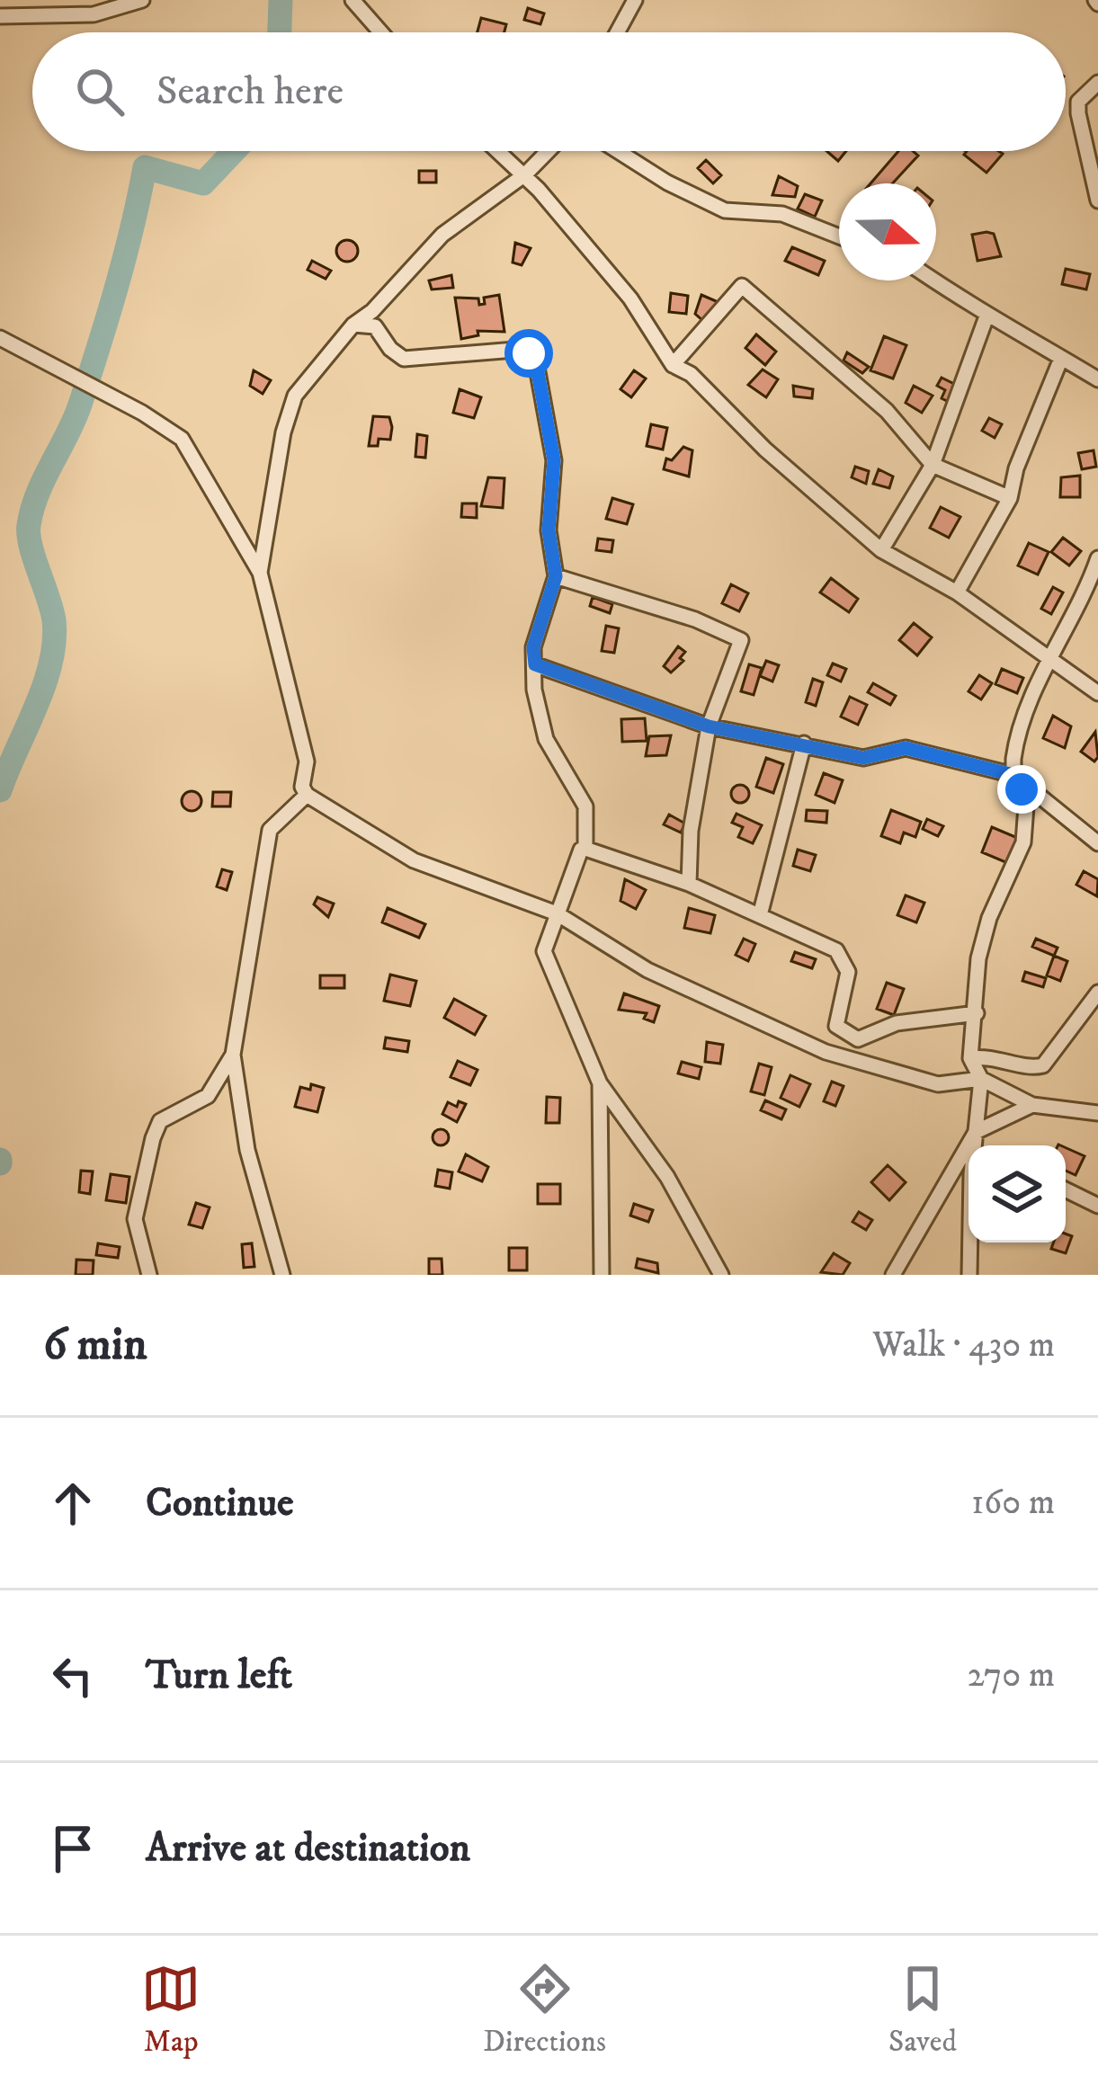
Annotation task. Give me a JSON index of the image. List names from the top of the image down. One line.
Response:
{"north":"right","page":{"search":"Search here","heading":["6 min","Walk · 430 m"],"list":[["Continue","160 m"],["Turn left","270 m"],"Arrive at destination"],"nav":["Map","Directions","Saved"]}}
